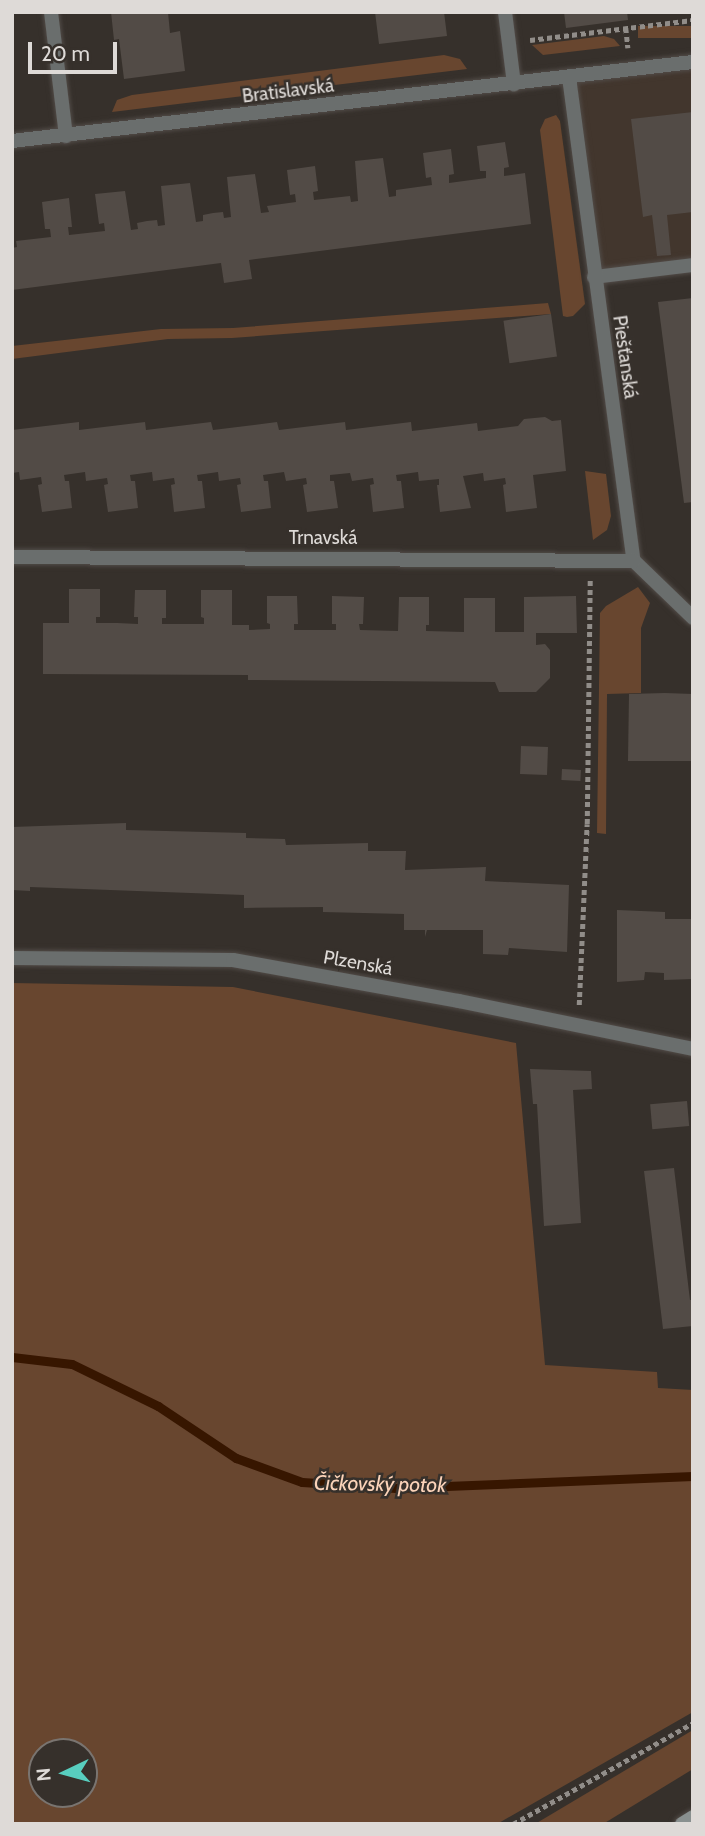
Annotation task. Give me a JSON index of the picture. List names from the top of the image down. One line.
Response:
{"streets":{"street":["Bratislavská","Piešťanská","Trnavská","Plzenská"]},"crossings":[["Bratislavská","Piešťanská"],["Piešťanská","Trnavská"]],"water":["Čičkovský potok"],"scale_bar":"20 m","north":"left"}
